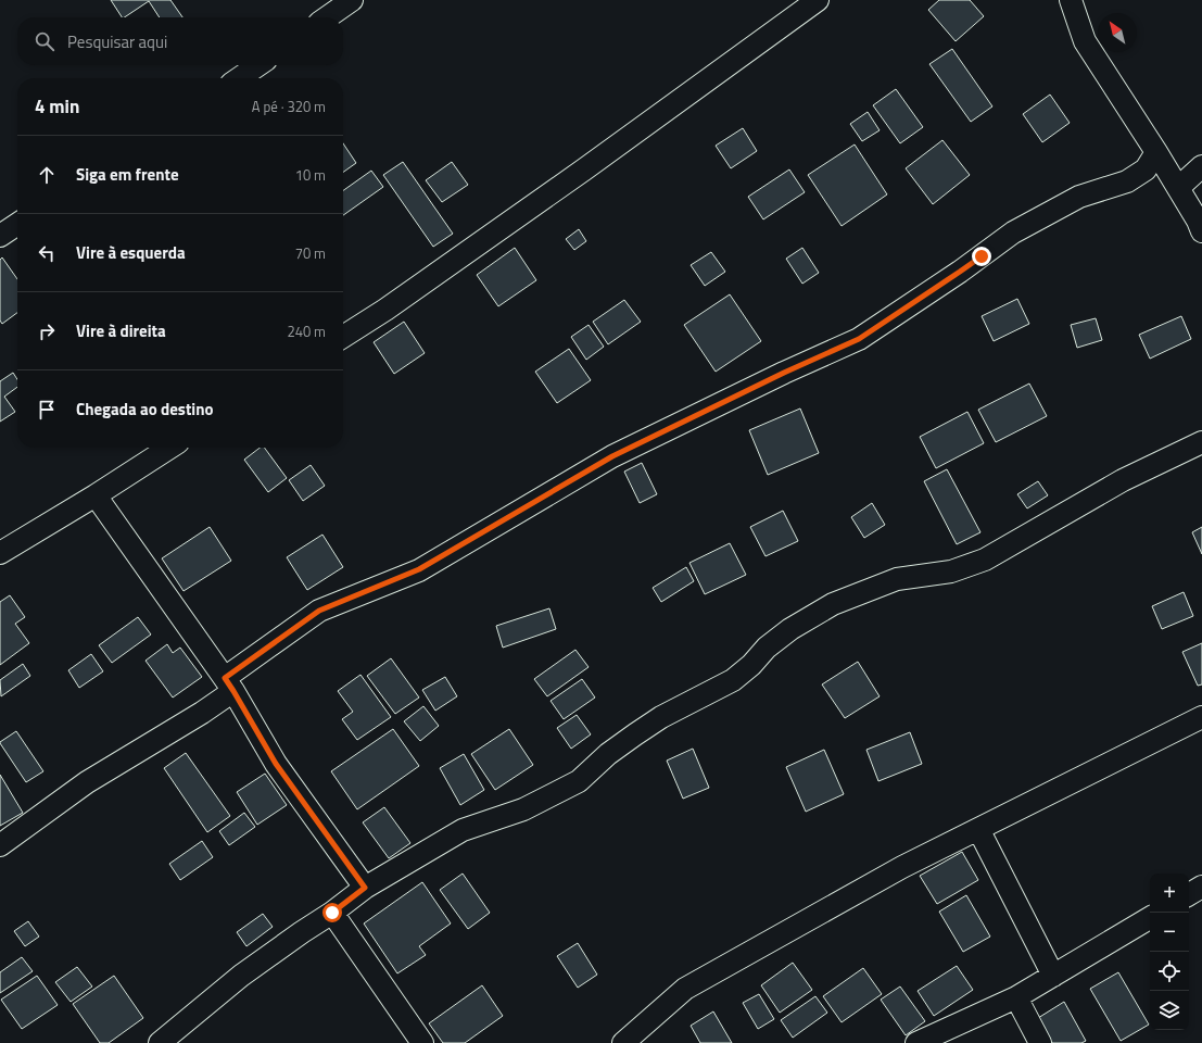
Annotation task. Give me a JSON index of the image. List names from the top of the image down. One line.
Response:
{"north":"top left","page":{"search":"Pesquisar aqui","heading":["4 min","A pé · 320 m"],"list":[["Siga em frente","10 m"],["Vire à esquerda","70 m"],["Vire à direita","240 m"],"Chegada ao destino"],"map_buttons":["+","−"]}}
